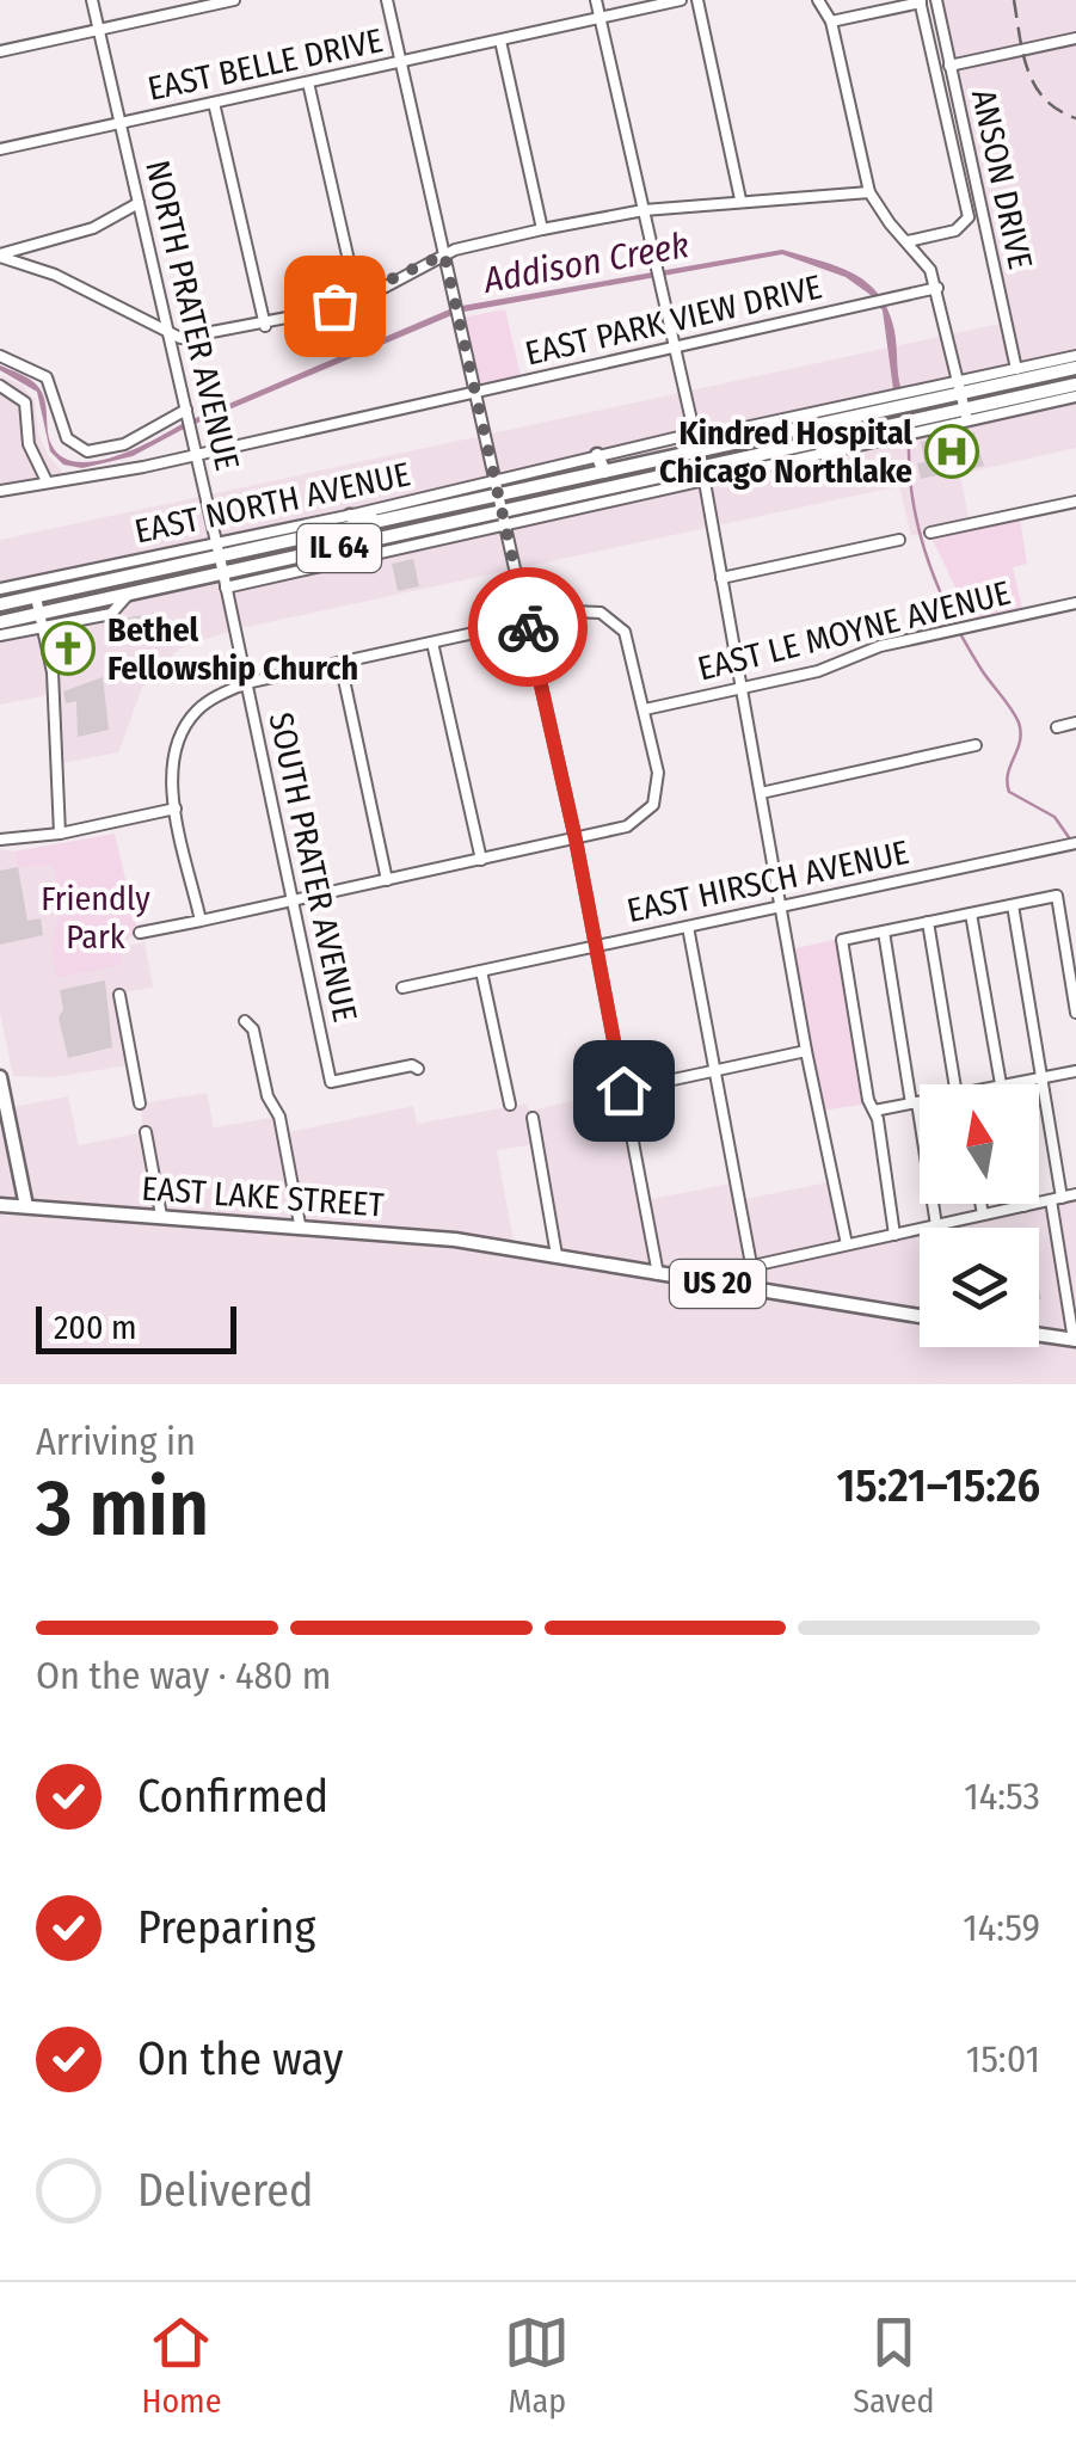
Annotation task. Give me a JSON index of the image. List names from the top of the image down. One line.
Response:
{"streets":{"main road":["EAST NORTH AVENUE","IL 64","EAST LAKE STREET","US 20"],"street":["EAST BELLE DRIVE","ANSON DRIVE","NORTH PRATER AVENUE","EAST PARK VIEW DRIVE","EAST LE MOYNE AVENUE","SOUTH PRATER AVENUE","EAST HIRSCH AVENUE"]},"crossings":[["EAST BELLE DRIVE","NORTH PRATER AVENUE"],["ANSON DRIVE","EAST NORTH AVENUE"],["NORTH PRATER AVENUE","EAST PARK VIEW DRIVE"],["NORTH PRATER AVENUE","EAST NORTH AVENUE"],["NORTH PRATER AVENUE","SOUTH PRATER AVENUE"],["EAST NORTH AVENUE","SOUTH PRATER AVENUE"],["EAST LAKE STREET","US 20"]],"water":["Addison Creek"],"parks":["Friendly Park"],"places":{"hospital":["Kindred Hospital Chicago Northlake"],"church":["Bethel Fellowship Church"]},"scale_bar":"200 m","north":"top","page":{"scale":"200 m","heading":["3 min","Arriving in","15:21–15:26"],"bar":"On the way · 480 m","list":[["Confirmed","14:53"],["Preparing","14:59"],["On the way","15:01"],"Delivered"],"tabs":["Home","Map","Saved"]}}
